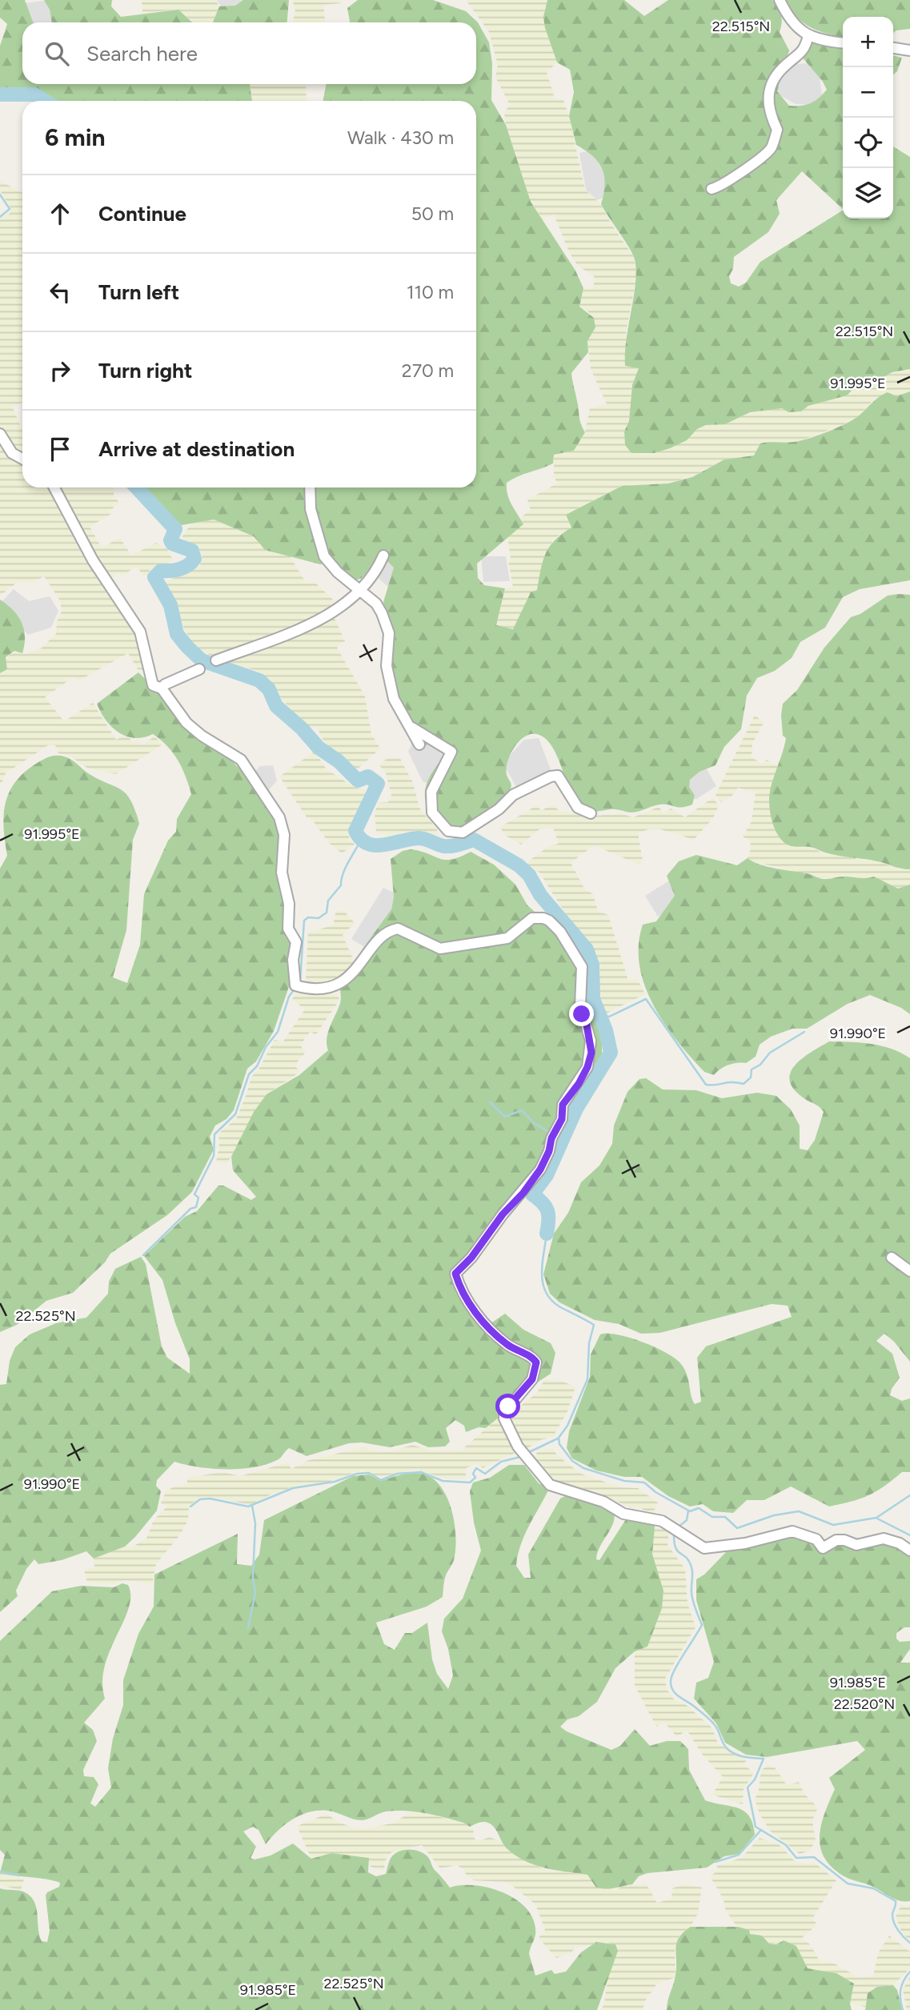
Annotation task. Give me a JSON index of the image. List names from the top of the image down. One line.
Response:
{"page":{"map_buttons":["+","−"],"search":"Search here","heading":["6 min","Walk · 430 m"],"list":[["Continue","50 m"],["Turn left","110 m"],["Turn right","270 m"],"Arrive at destination"]},"coordinates":["22.515°N","91.995°E","91.990°E","22.525°N","91.985°E","22.520°N"]}
